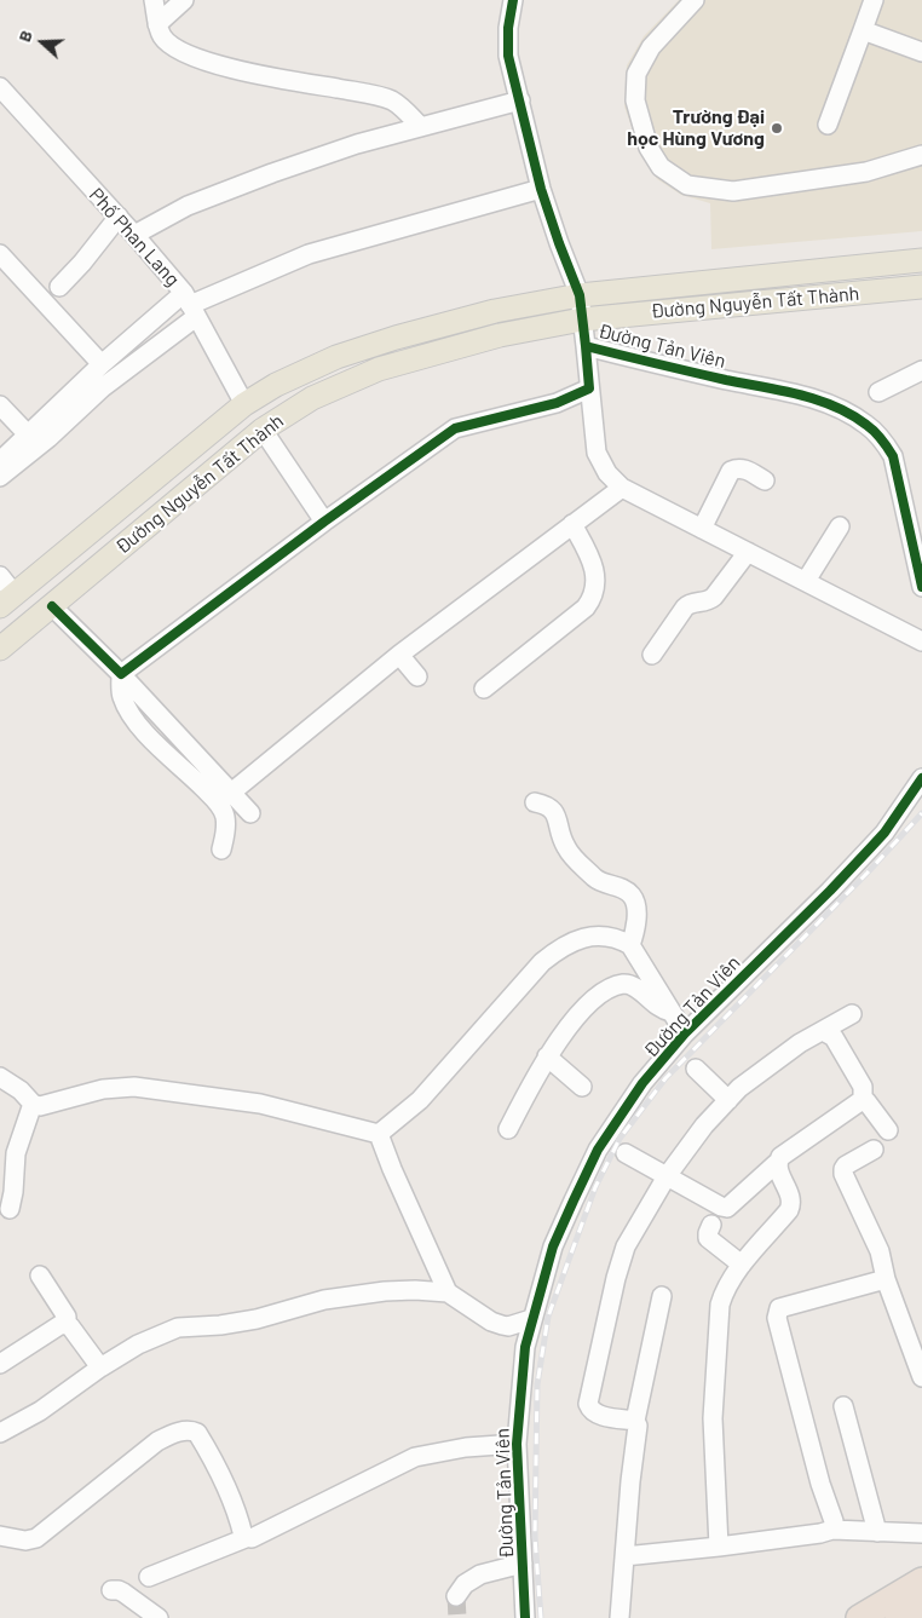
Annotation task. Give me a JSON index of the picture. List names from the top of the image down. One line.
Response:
{"streets":{"main road":["Đường Nguyễn Tất Thành"],"street":["Phố Phan Lang","Đường Tản Viên"]},"crossings":[["Phố Phan Lang","Đường Nguyễn Tất Thành"],["Đường Nguyễn Tất Thành","Đường Tản Viên"]],"places":["Trường Đại học Hùng Vương"],"north":"left"}
